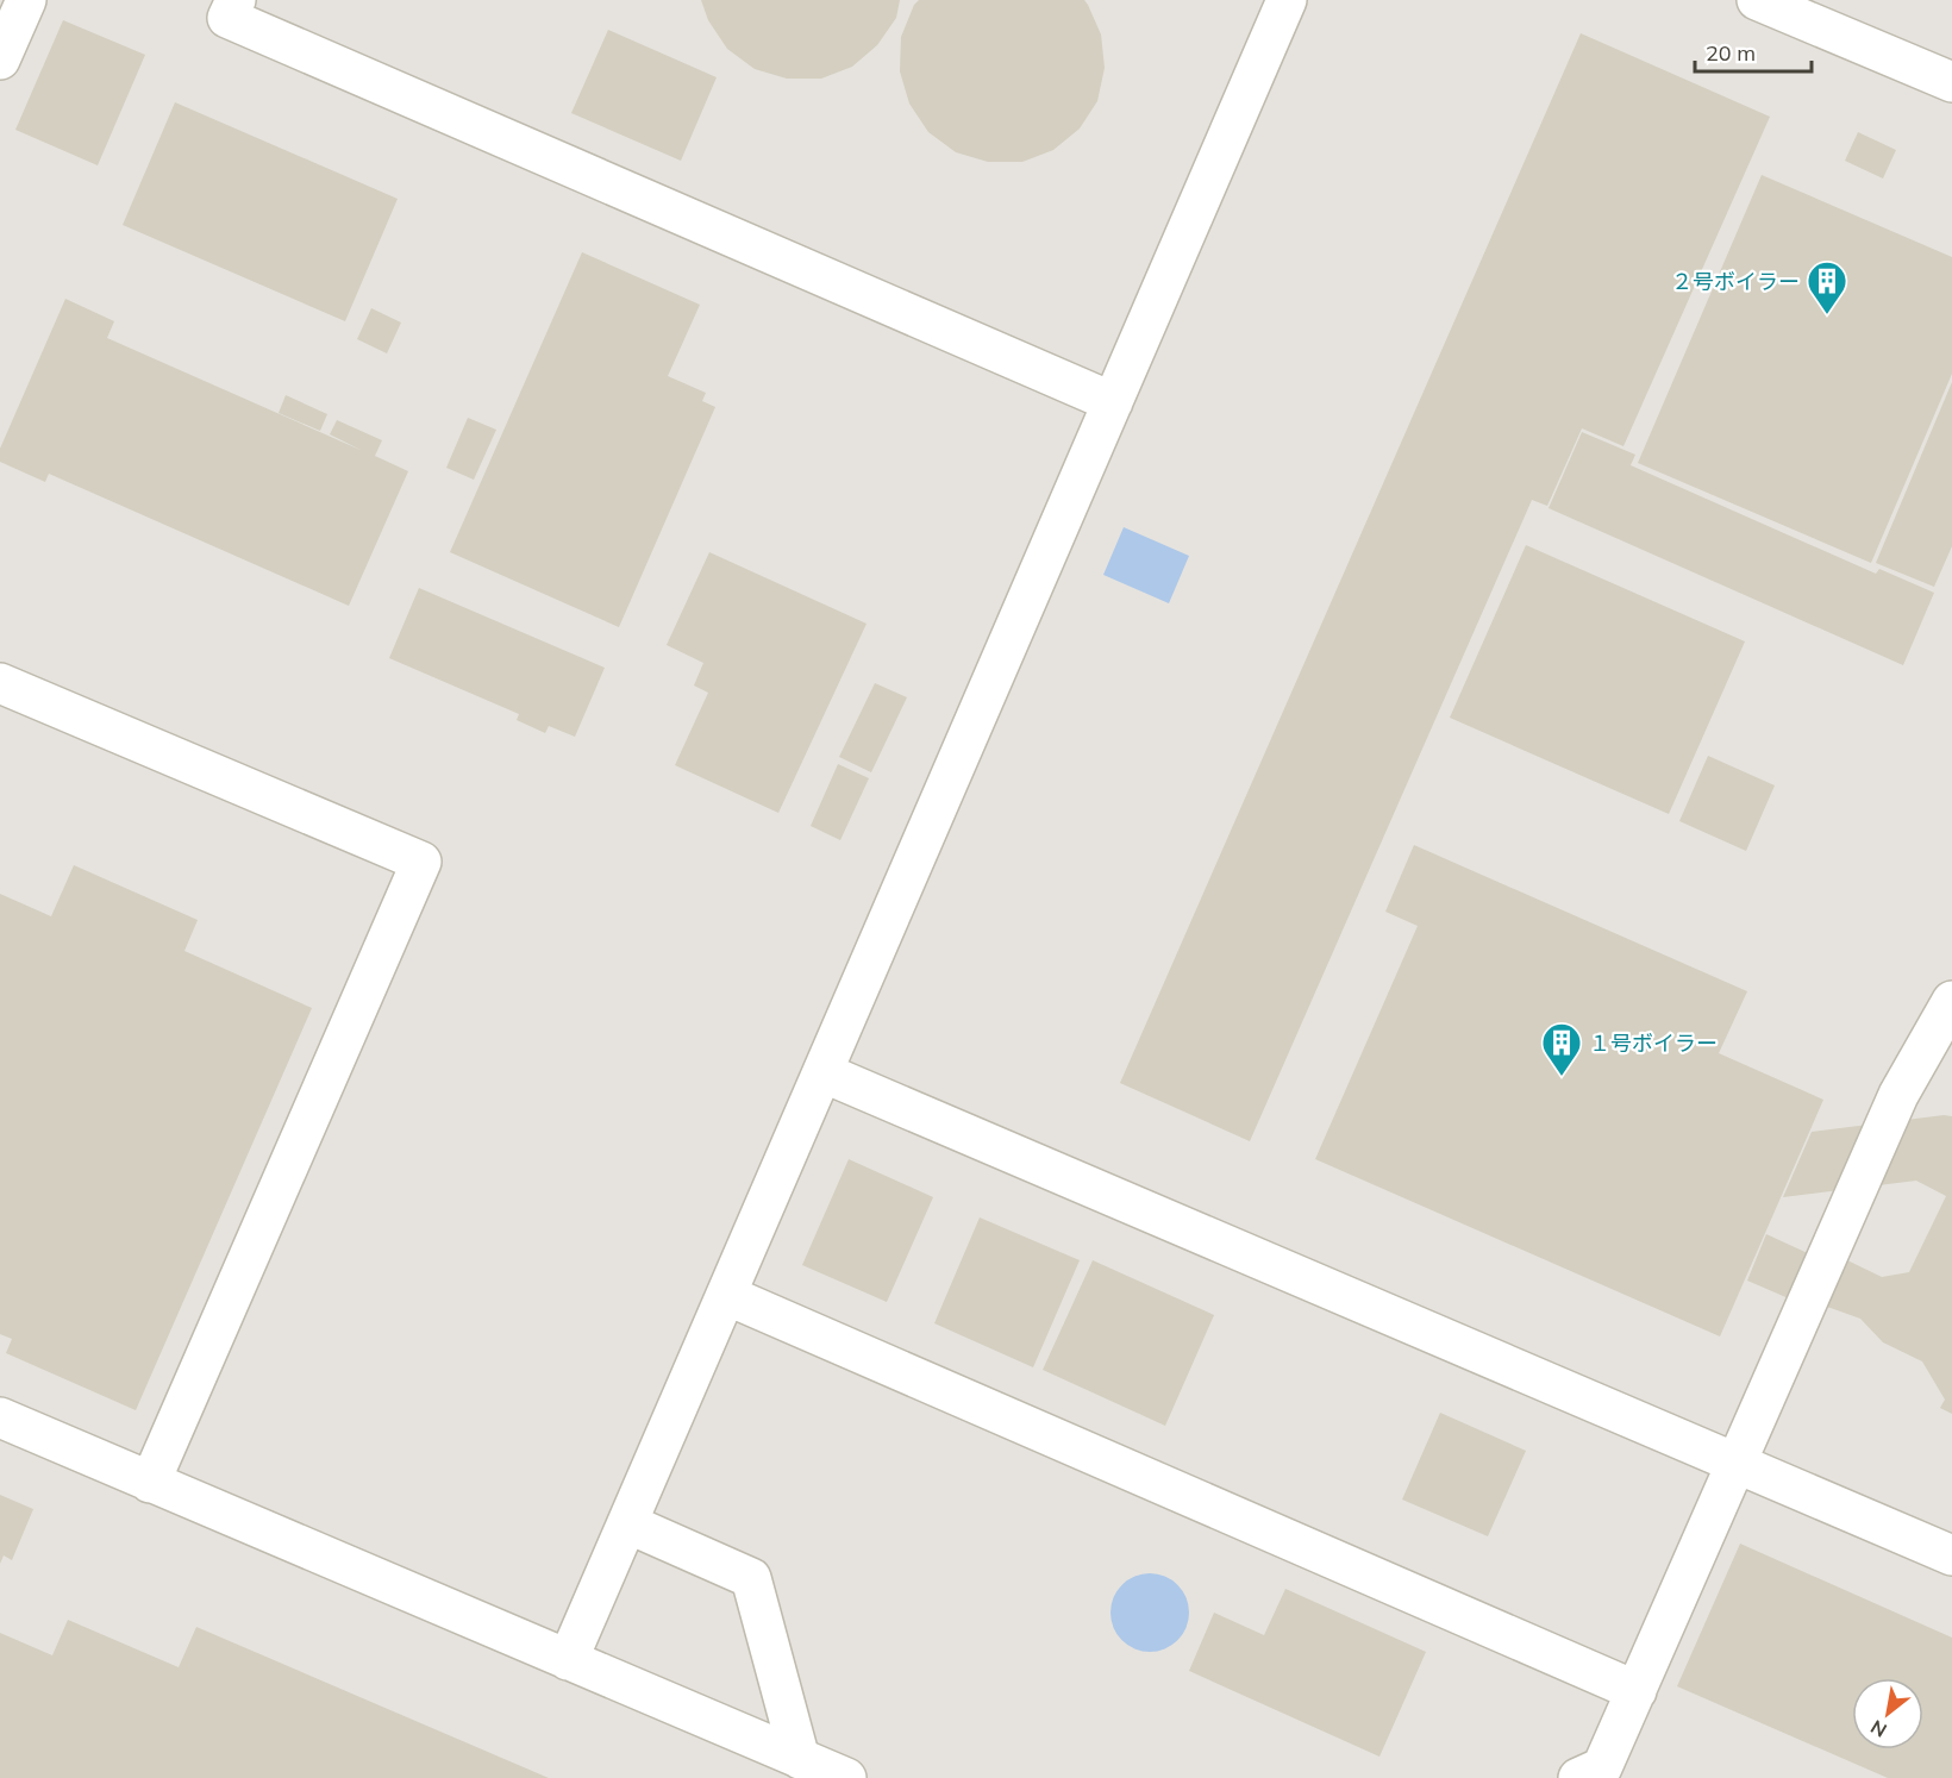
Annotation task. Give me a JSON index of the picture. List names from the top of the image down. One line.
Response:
{"places":{"building":["２号ボイラー","１号ボイラー"]},"scale_bar":"20 m","north":"bottom left"}
